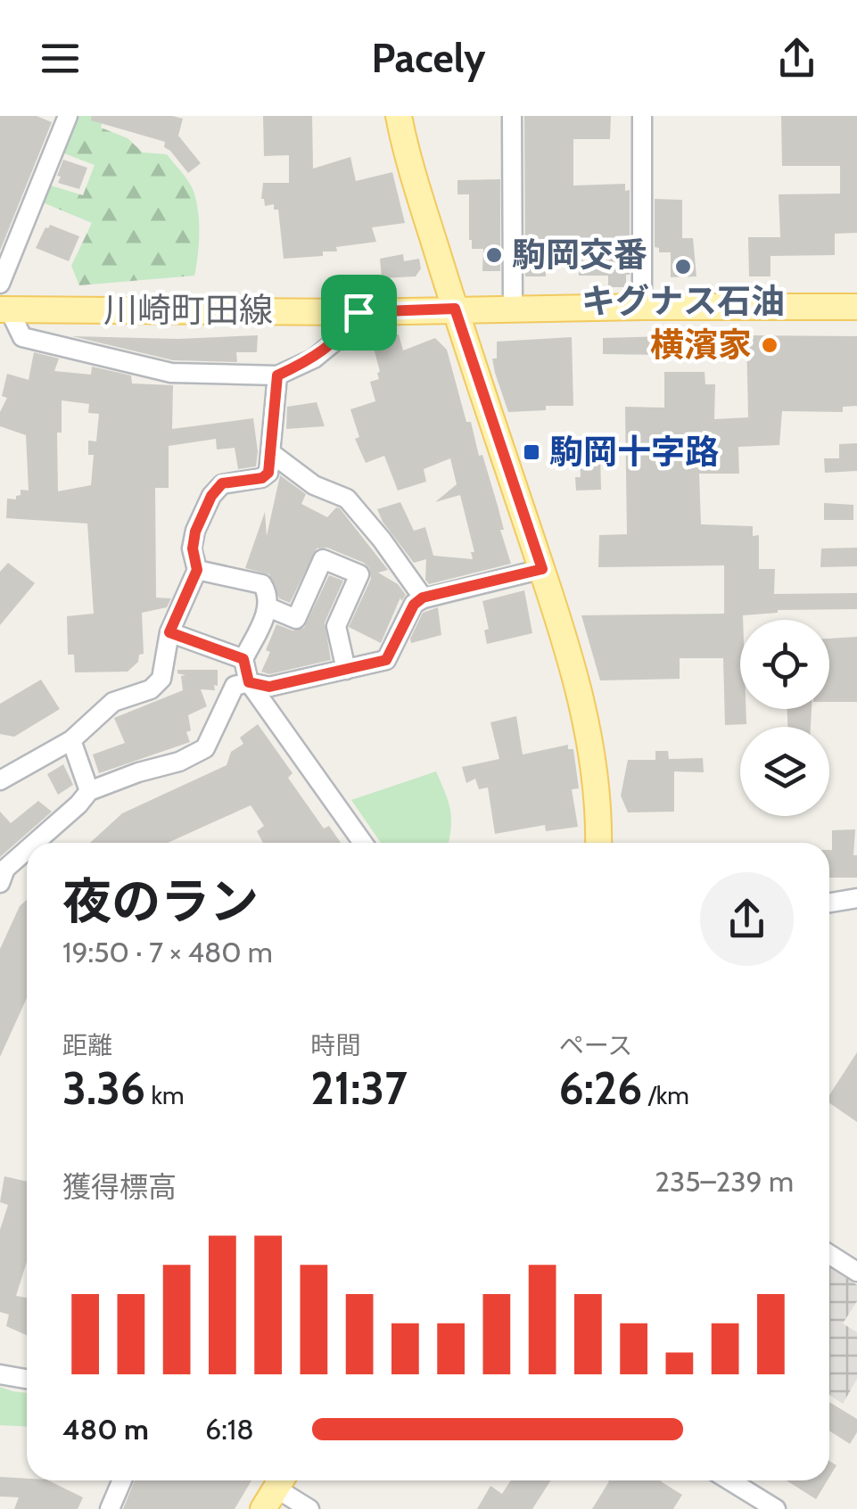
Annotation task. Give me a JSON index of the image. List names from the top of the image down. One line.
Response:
{"streets":{"main road":["川崎町田線"]},"places":{"other":["駒岡交番","キグナス石油","横濱家"],"transit":["駒岡十字路"]},"page":{"header":"Pacely","heading":["夜のラン","19:50 · 7 × 480 m"],"stats":[["距離","3.36 km"],["時間","21:37"],["ペース","6:26 /km"]],"chart":["獲得標高","235–239 m"],"list":[{"name":"480 m","note":"6:18"}]}}
